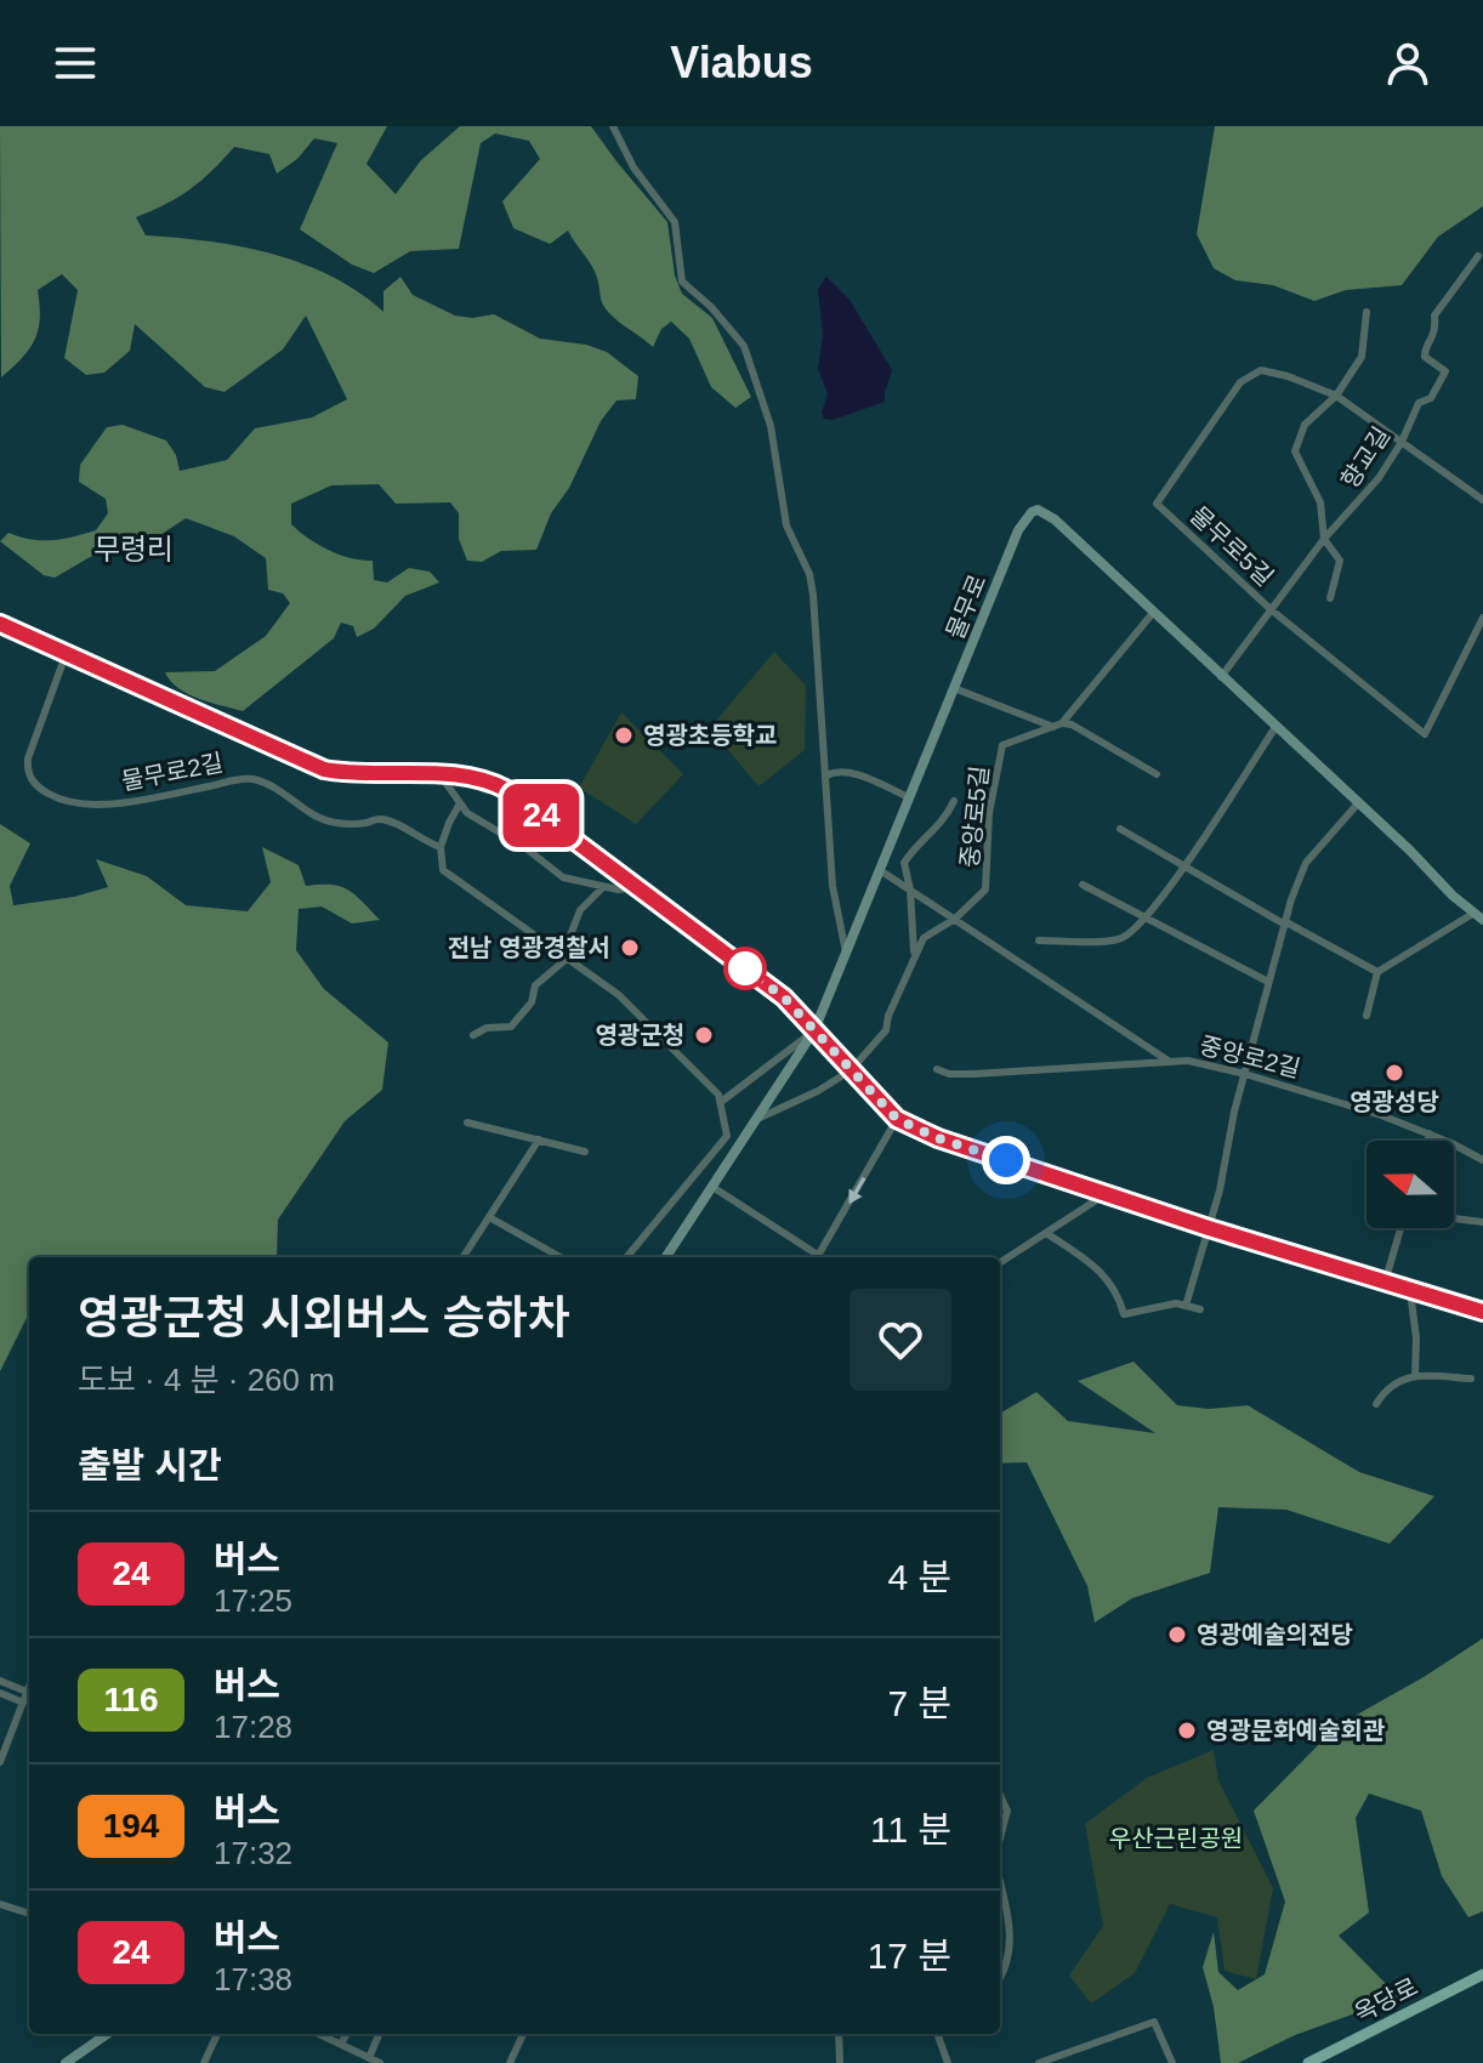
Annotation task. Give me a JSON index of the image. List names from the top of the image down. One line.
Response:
{"streets":{"main road":["물무로","옥당로"],"street":["향교길","물무로5길","물무로2길","중앙로5길","중앙로2길"]},"crossings":[["향교길","물무로5길"],["향교길","물무로"],["물무로","중앙로5길"]],"districts":["무령리"],"parks":["우산근린공원"],"places":["영광초등학교","전남 영광경찰서","영광군청","영광성당","영광예술의전당","영광문화예술회관"],"lines":["bus line 24"],"north":"left","page":{"header":"Viabus","on_map":"24","heading":[["영광군청 시외버스 승하차","도보 · 4 분 · 260 m"],"출발 시간"],"list":[{"mark":"24","name":"버스","note":"17:25","value":"4 분"},{"mark":"116","name":"버스","note":"17:28","value":"7 분"},{"mark":"194","name":"버스","note":"17:32","value":"11 분"},{"mark":"24","name":"버스","note":"17:38","value":"17 분"}]}}
